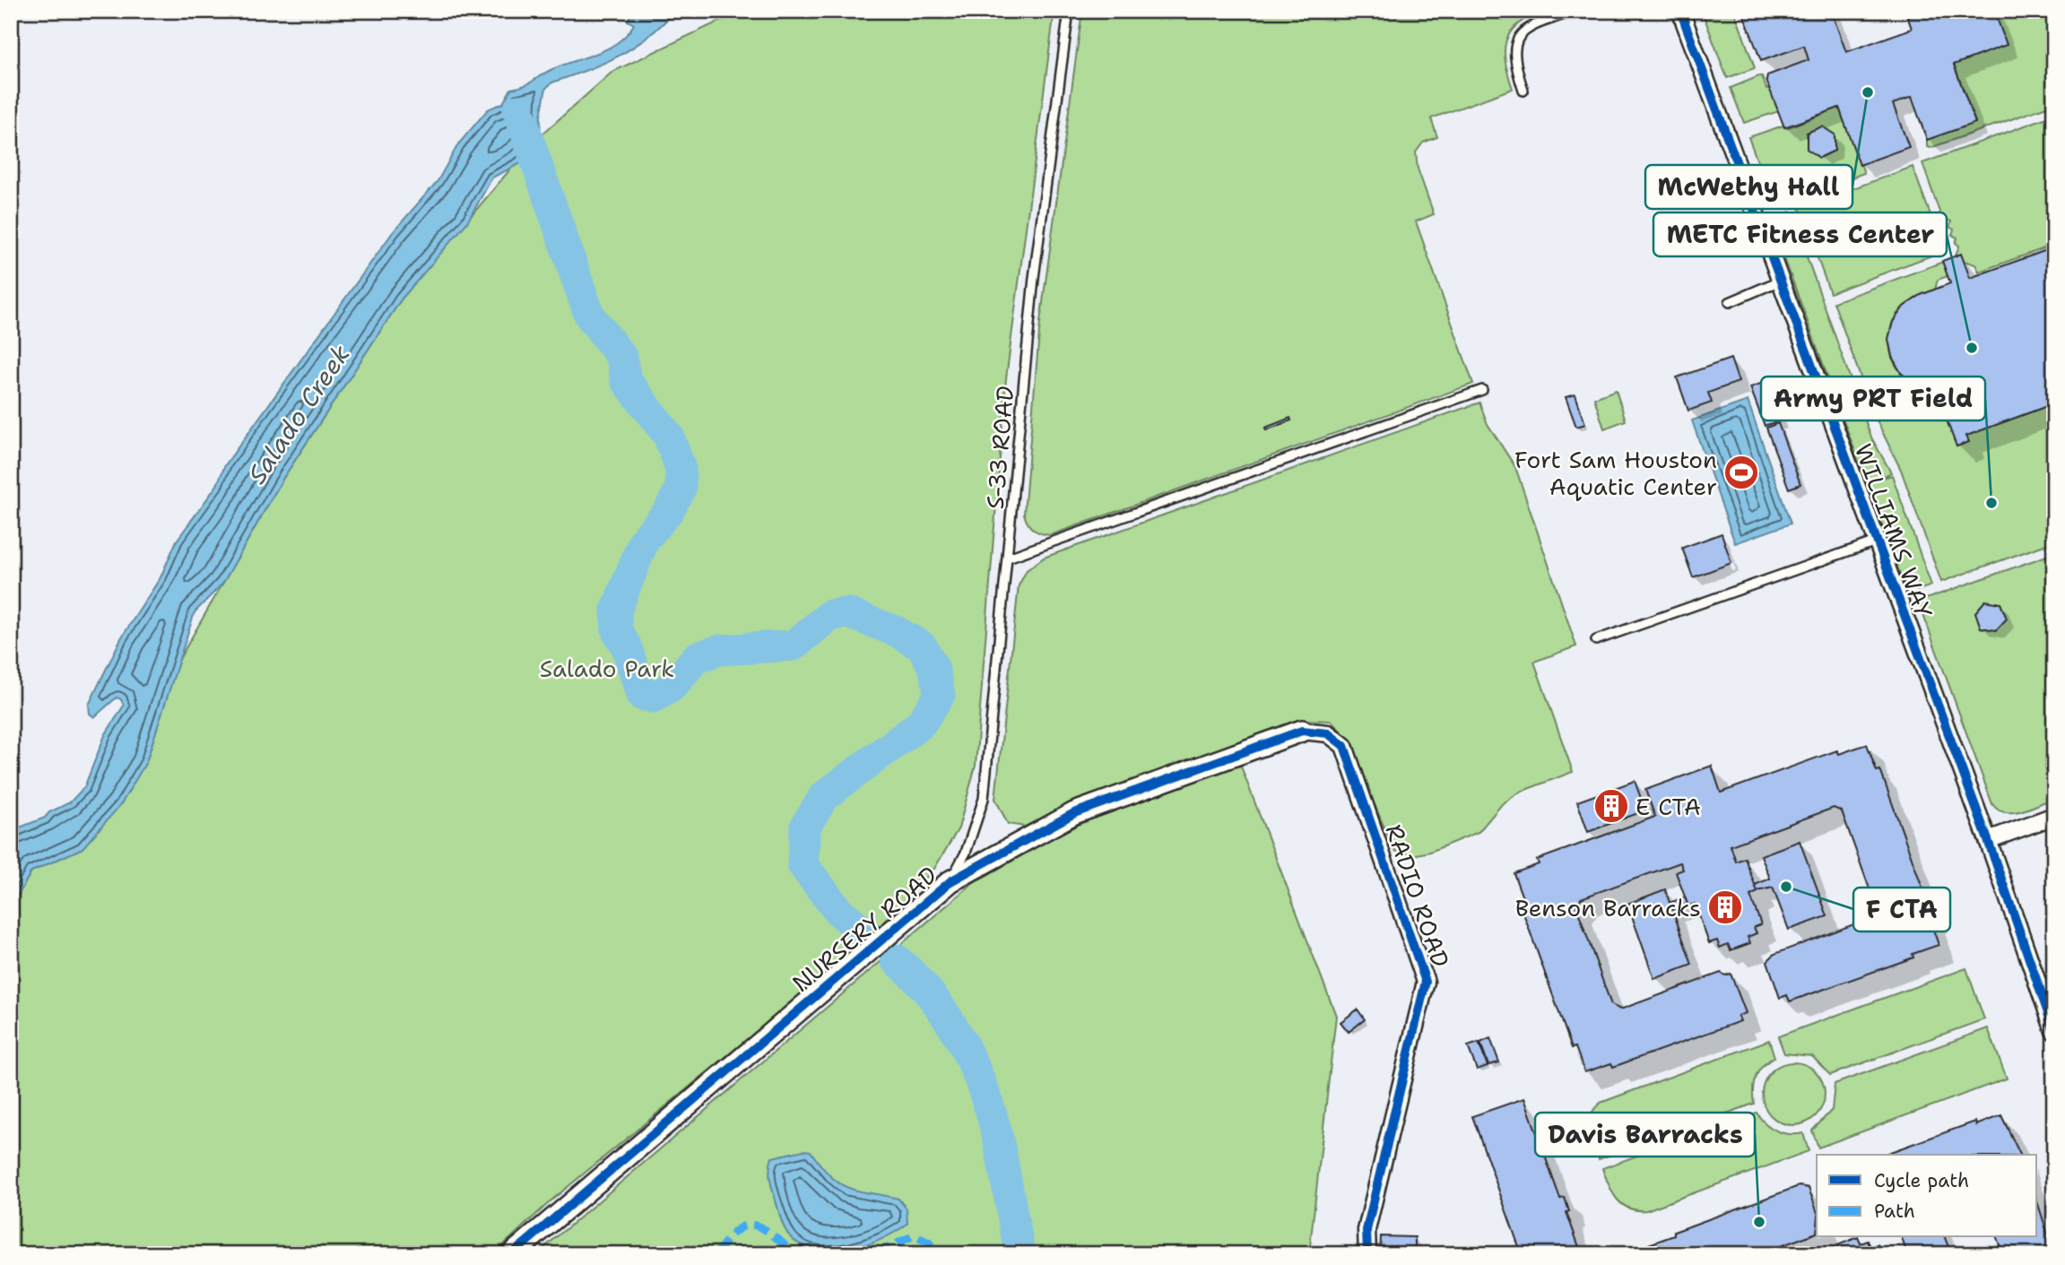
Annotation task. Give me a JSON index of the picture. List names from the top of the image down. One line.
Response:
{"streets":{"street":["WILLIAMS WAY","RADIO ROAD","NURSERY ROAD"],"lane":["S-33 ROAD"]},"crossings":[["S-33 ROAD","NURSERY ROAD"],["RADIO ROAD","NURSERY ROAD"]],"water":["Salado Creek"],"parks":["Salado Park"],"places":{"other":["McWethy Hall","METC Fitness Center","Army PRT Field","F CTA","Davis Barracks"],"sports":["Fort Sam Houston Aquatic Center"],"building":["E CTA","Benson Barracks"]},"legend":["Cycle path","Path"]}
